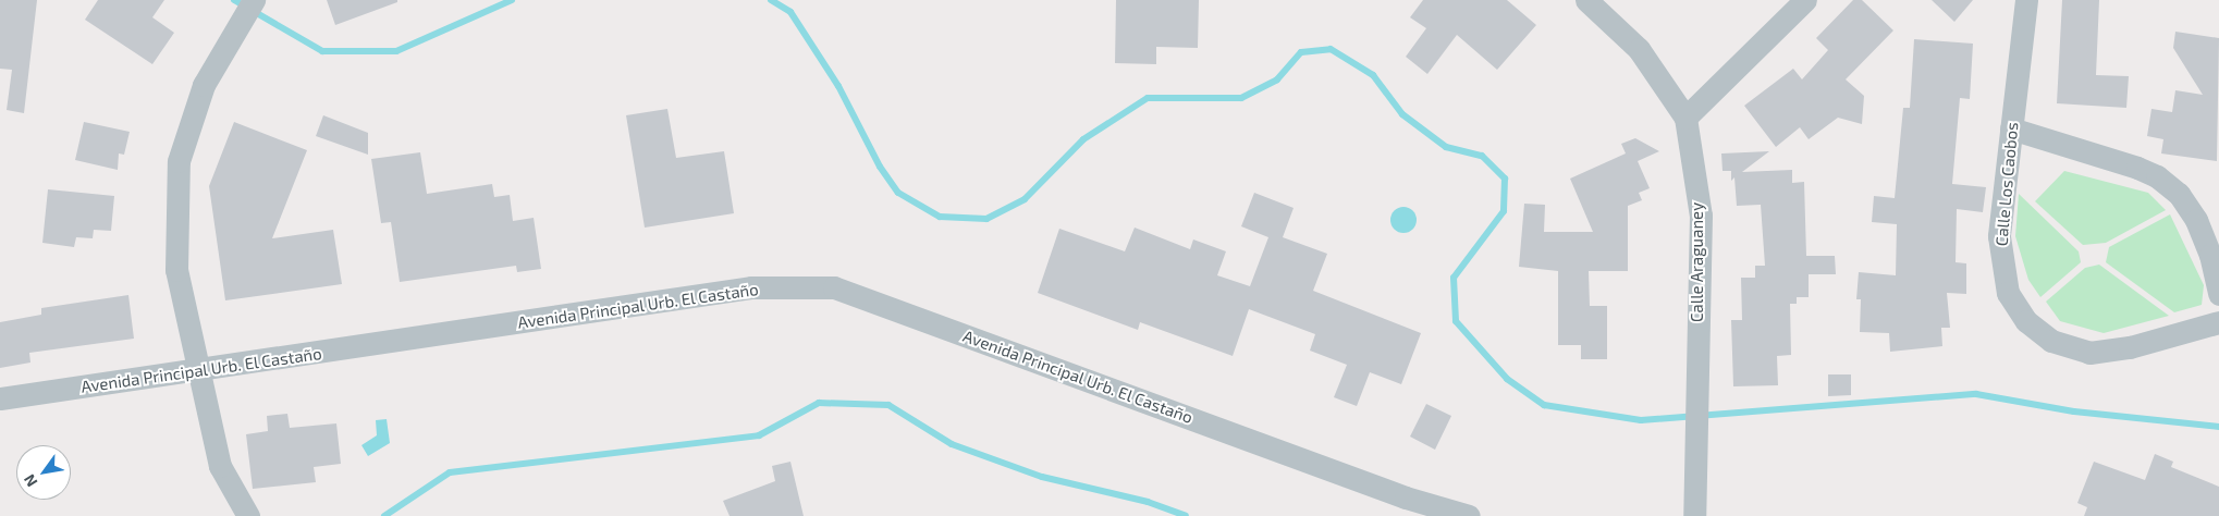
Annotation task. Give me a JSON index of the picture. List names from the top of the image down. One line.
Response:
{"streets":{"street":["Calle Los Caobos","Calle Araguaney","Avenida Principal Urb. El Castaño"]},"north":"bottom left"}
